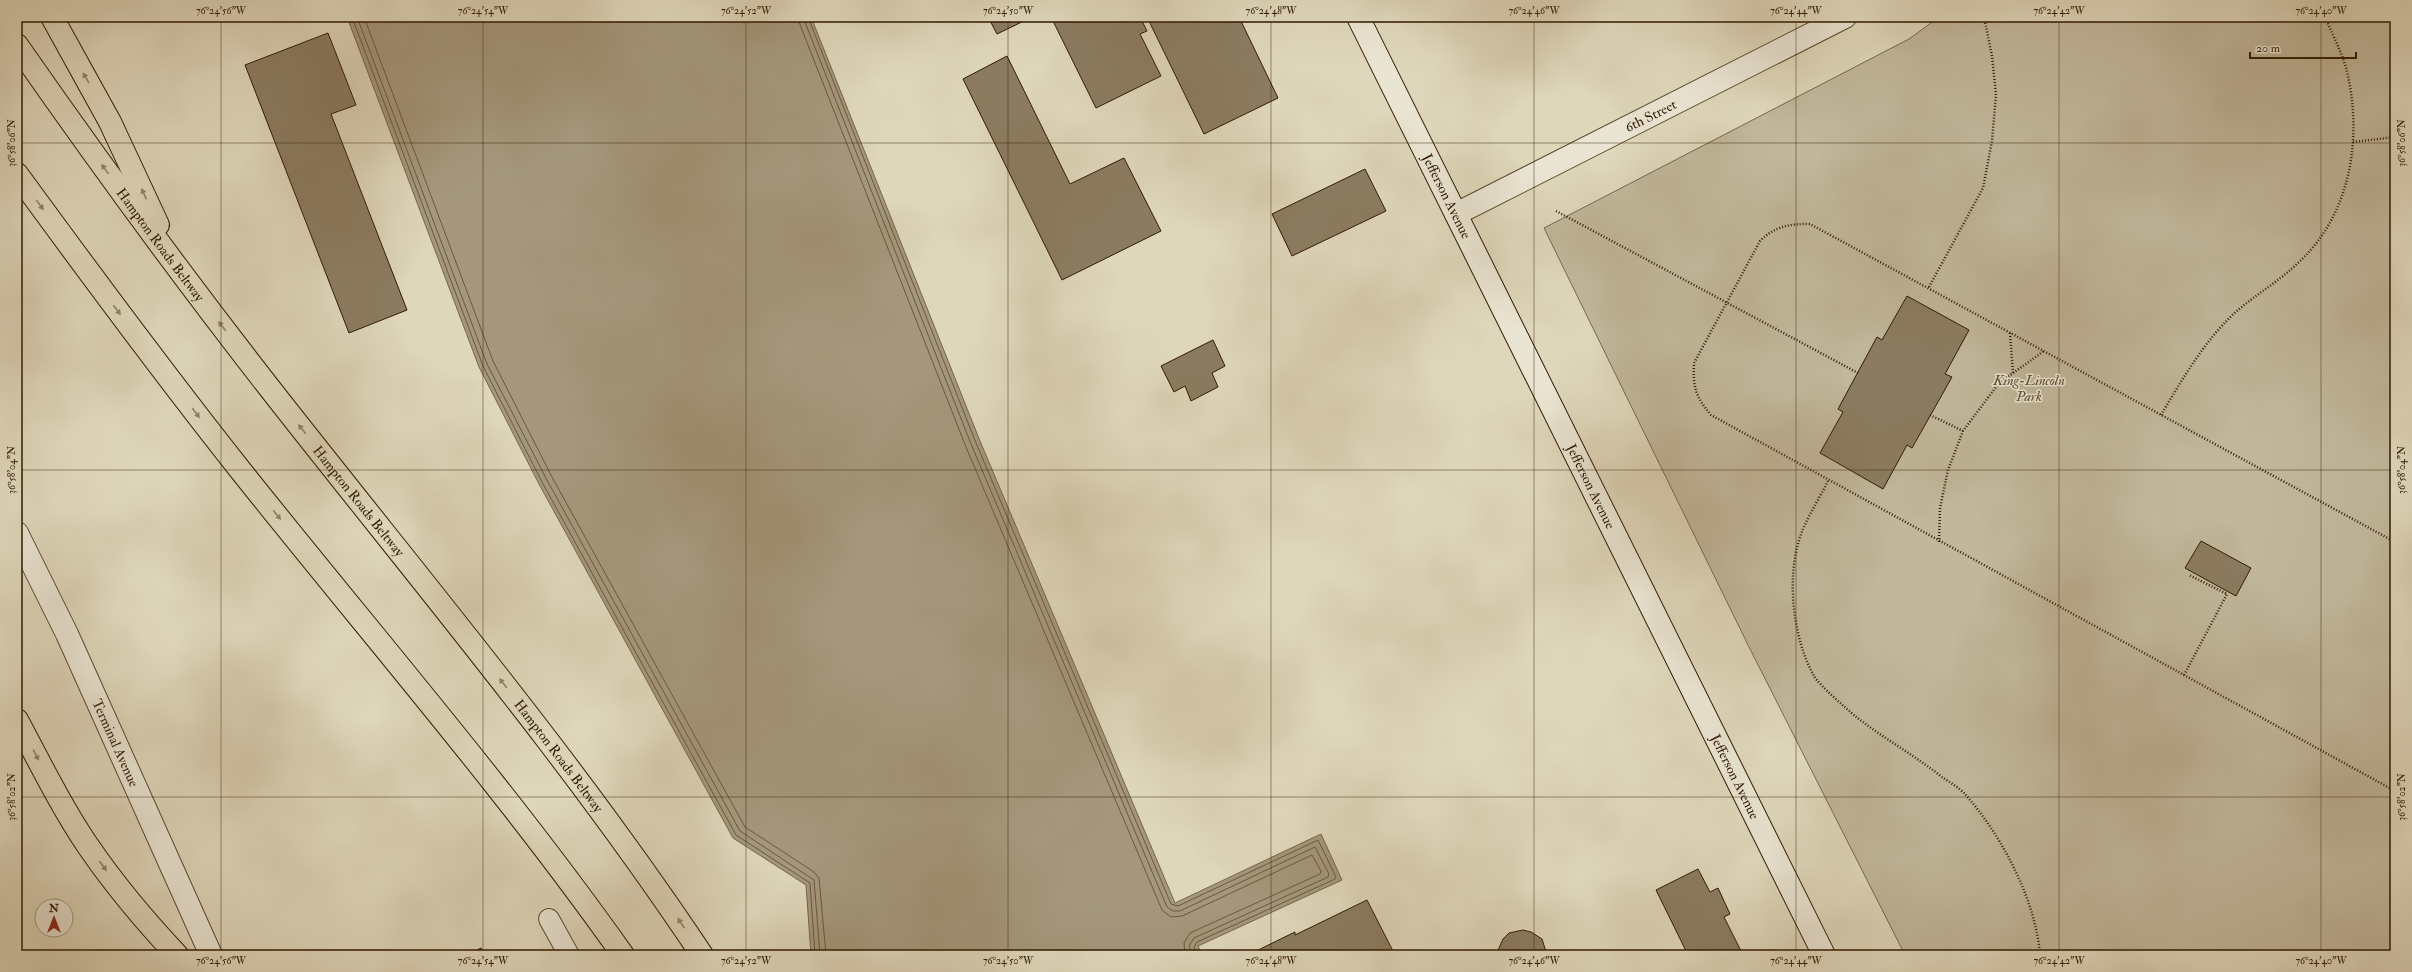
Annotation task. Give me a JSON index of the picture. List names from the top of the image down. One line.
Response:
{"streets":{"highway":["Hampton Roads Beltway"],"street":["6th Street","Jefferson Avenue","Terminal Avenue"]},"crossings":[["6th Street","Jefferson Avenue"]],"parks":["King-Lincoln Park"],"scale_bar":"20 m","north":"top","coordinates":["76°24'56\"W","76°24'54\"W","76°24'52\"W","76°24'50\"W","76°24'48\"W","76°24'46\"W","76°24'44\"W","76°24'42\"W","76°24'40\"W","36°58'06\"N","36°58'04\"N","36°58'02\"N"]}
